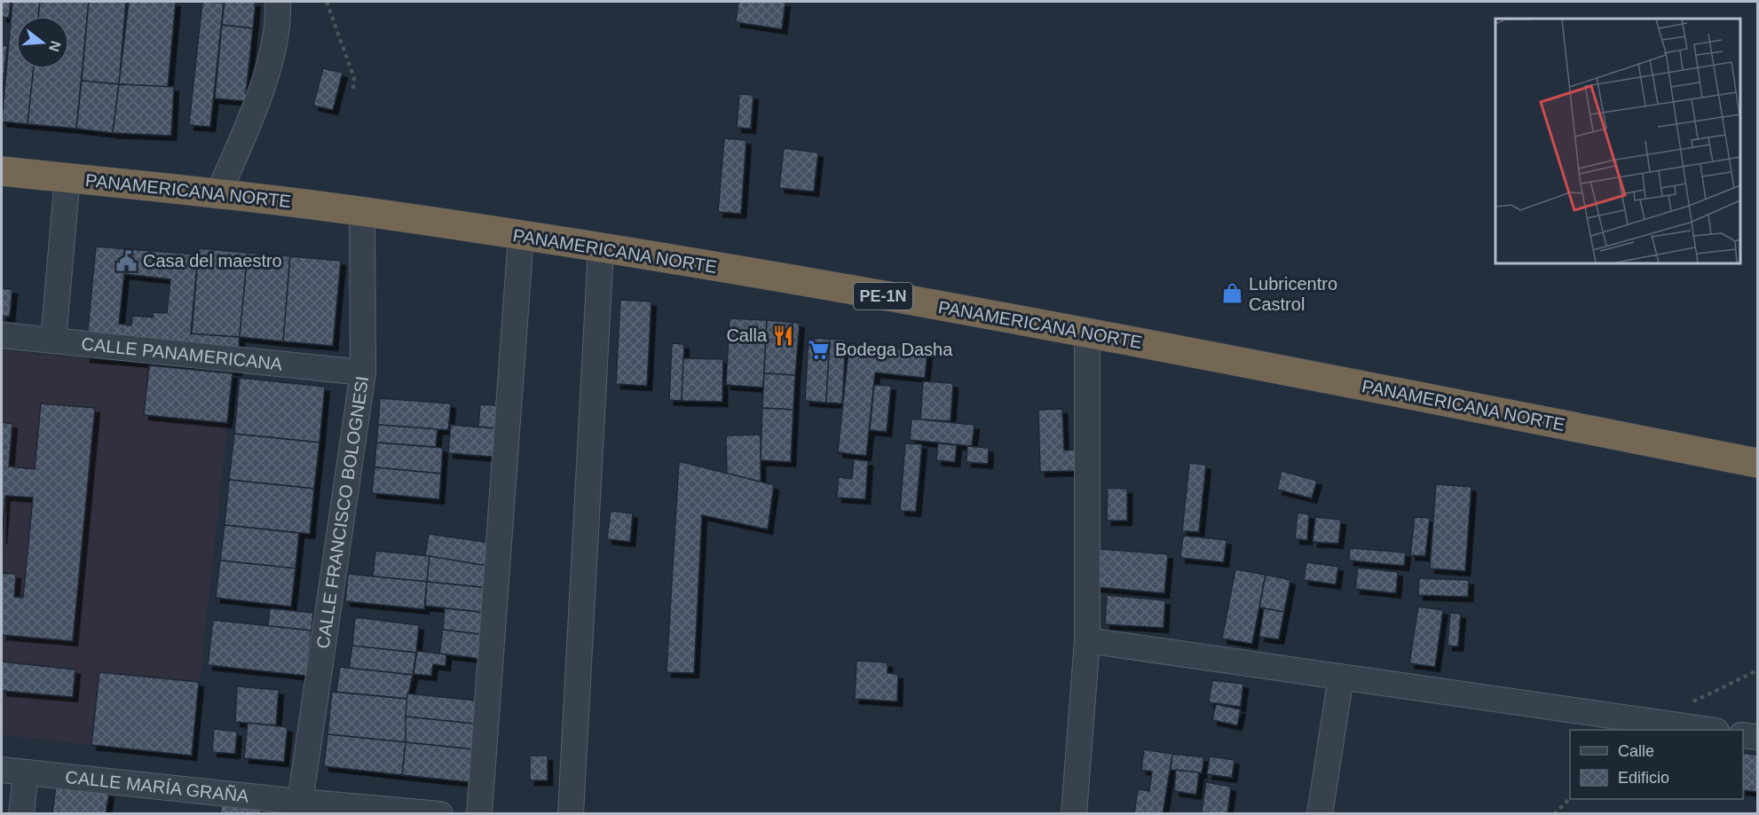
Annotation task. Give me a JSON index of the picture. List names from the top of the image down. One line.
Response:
{"streets":{"highway":["PANAMERICANA NORTE","PE-1N"],"street":["CALLE PANAMERICANA","CALLE FRANCISCO BOLOGNESI","CALLE MARÍA GRAÑA"]},"crossings":[["PANAMERICANA NORTE","CALLE FRANCISCO BOLOGNESI"],["CALLE PANAMERICANA","CALLE FRANCISCO BOLOGNESI"],["CALLE FRANCISCO BOLOGNESI","CALLE MARÍA GRAÑA"]],"places":{"public building":["Casa del maestro"],"shop":["Lubricentro Castrol"],"restaurant":["Calla"],"supermarket":["Bodega Dasha"]},"legend":["Calle","Edificio"],"north":"right"}
